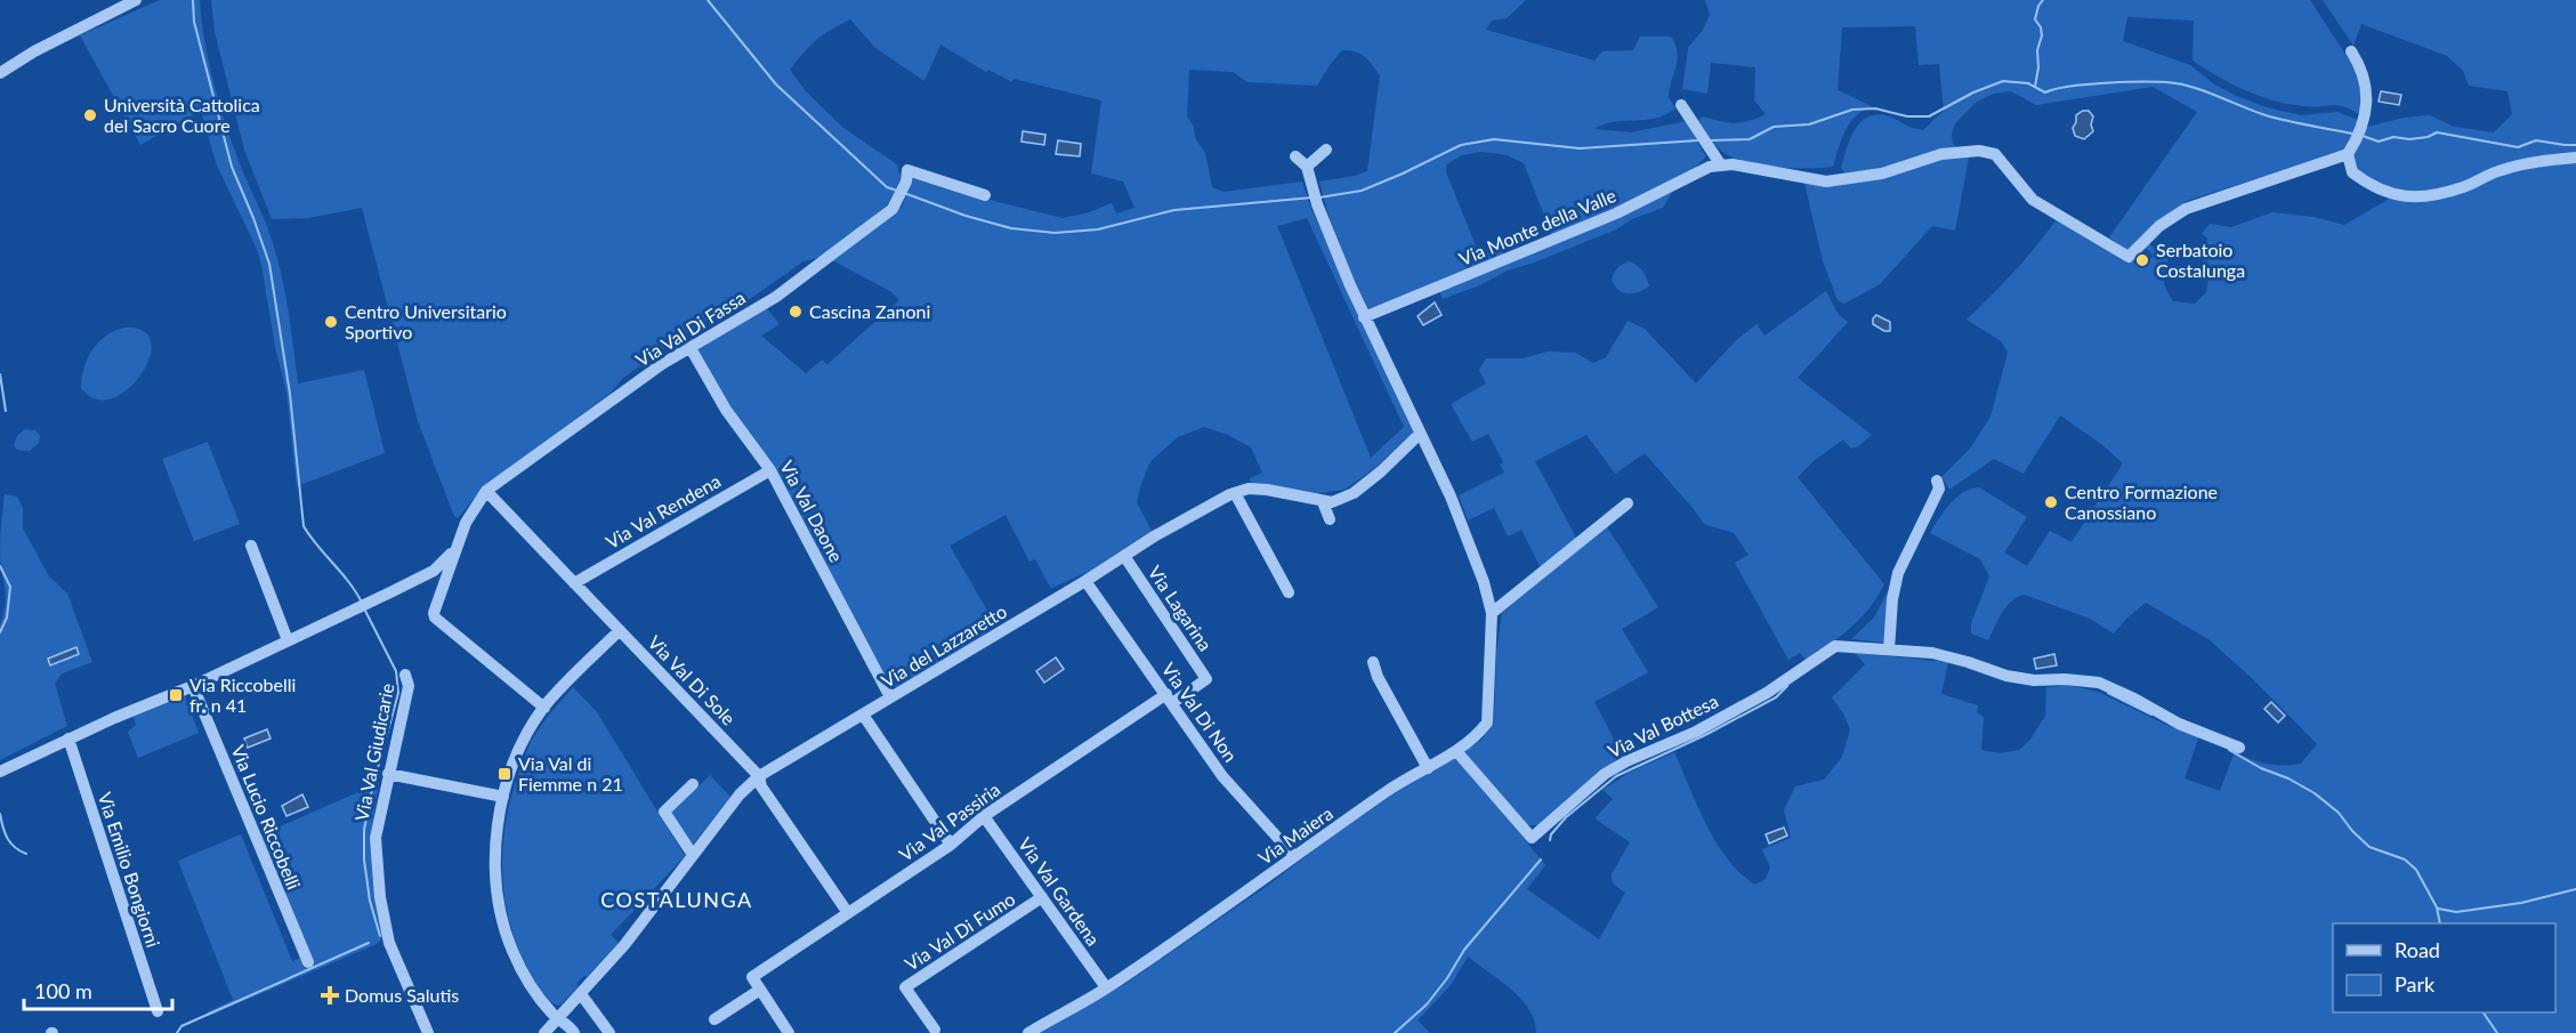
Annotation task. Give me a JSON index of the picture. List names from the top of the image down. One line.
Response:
{"streets":{"street":["Via Monte della Valle","Via Val Di Fassa","Via Val Rendena","Via Val Daone","Via Lagarina","Via del Lazzaretto","Via Val Di Sole","Via Val Di Non","Via Val Bottesa","Via Val Giudicarie","Via Lucio Riccobelli","Via Val Passiria","Via Maiera","Via Emilio Bongiorni","Via Val Gardena","Via Val Di Fumo"]},"crossings":[["Via Val Di Fassa","Via Val Daone"],["Via Val Di Fassa","Via Val Di Sole"],["Via Val Rendena","Via Val Daone"],["Via Val Rendena","Via Val Di Sole"],["Via Val Daone","Via del Lazzaretto"],["Via Lagarina","Via del Lazzaretto"],["Via Lagarina","Via Val Di Non"],["Via Lagarina","Via Val Passiria"],["Via del Lazzaretto","Via Val Di Sole"],["Via del Lazzaretto","Via Val Di Non"],["Via Val Di Sole","Via Val Passiria"],["Via Val Di Non","Via Val Passiria"],["Via Val Di Non","Via Maiera"],["Via Val Bottesa","Via Maiera"],["Via Val Passiria","Via Val Gardena"],["Via Maiera","Via Val Gardena"],["Via Val Gardena","Via Val Di Fumo"]],"districts":["COSTALUNGA"],"places":{"other":["Università Cattolica del Sacro Cuore","Serbatoio Costalunga","Cascina Zanoni","Centro Universitario Sportivo","Centro Formazione Canossiano"],"transit":["Via Riccobelli fr. n 41","Via Val di Fiemme n 21"],"health":["Domus Salutis"]},"legend":["Road","Park"],"scale_bar":"100 m"}
